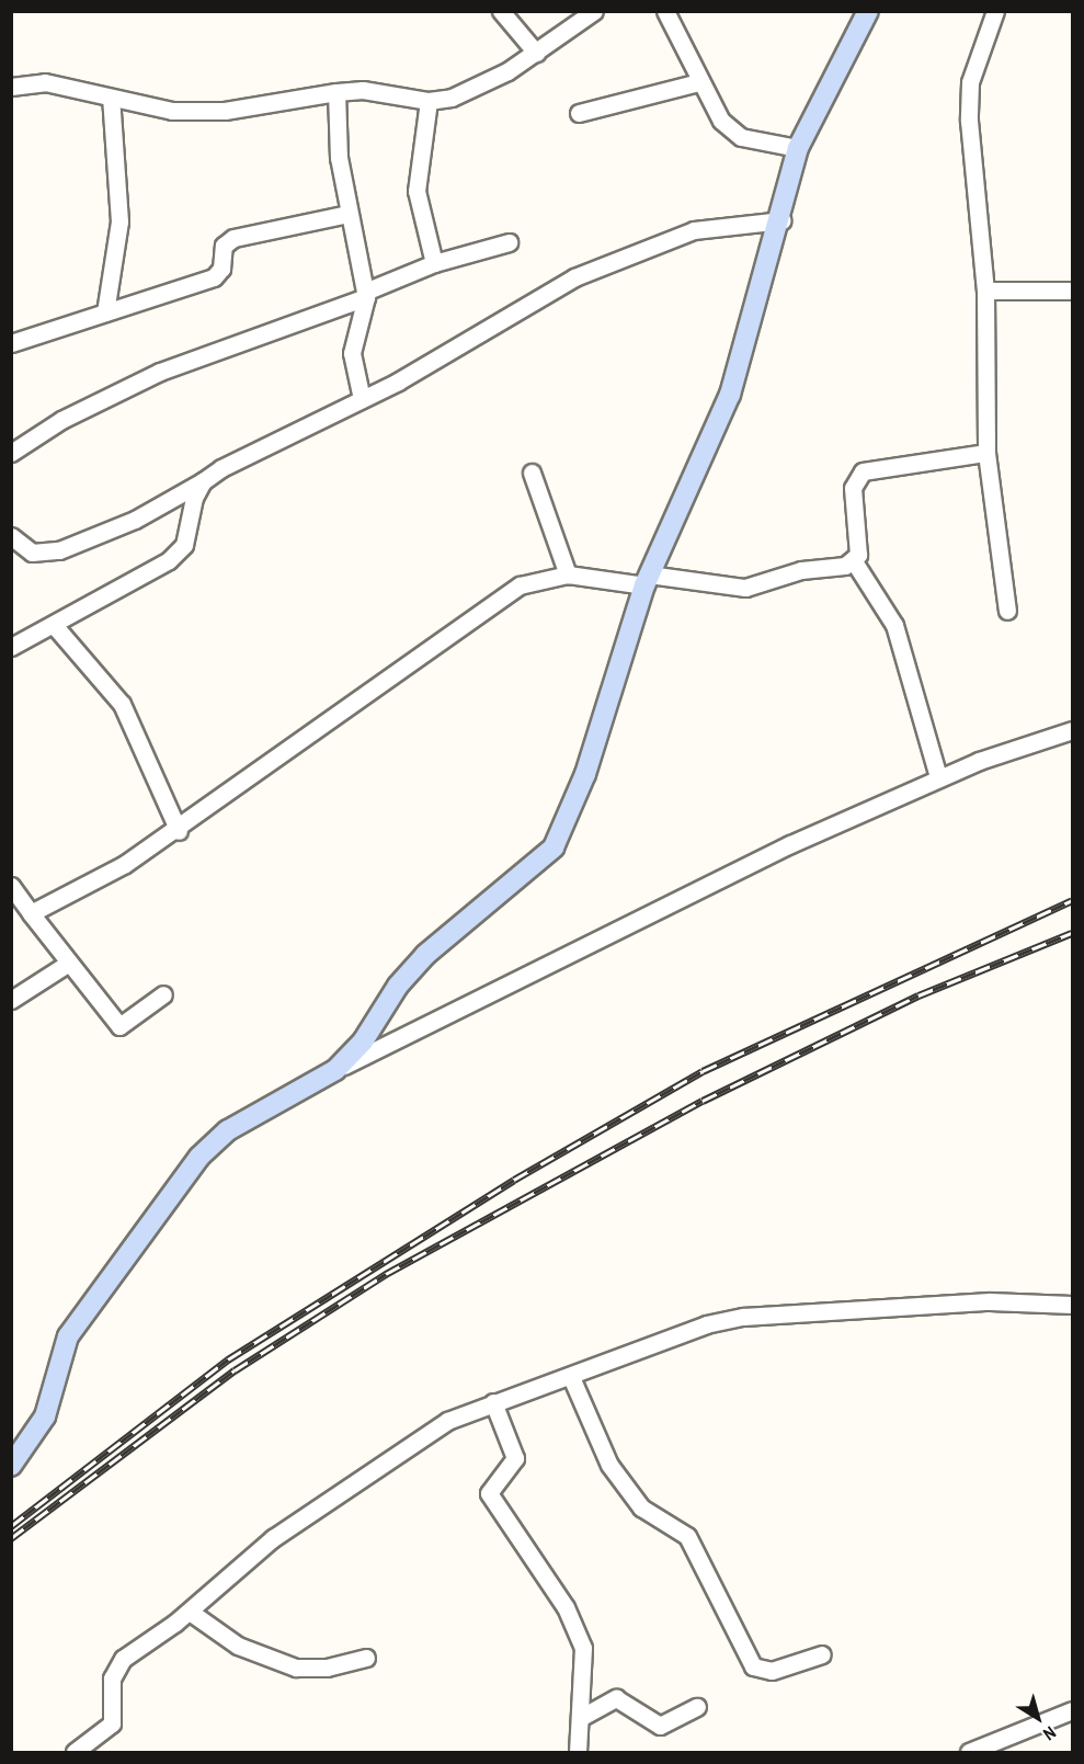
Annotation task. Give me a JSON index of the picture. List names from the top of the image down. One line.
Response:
{"north":"bottom right"}
